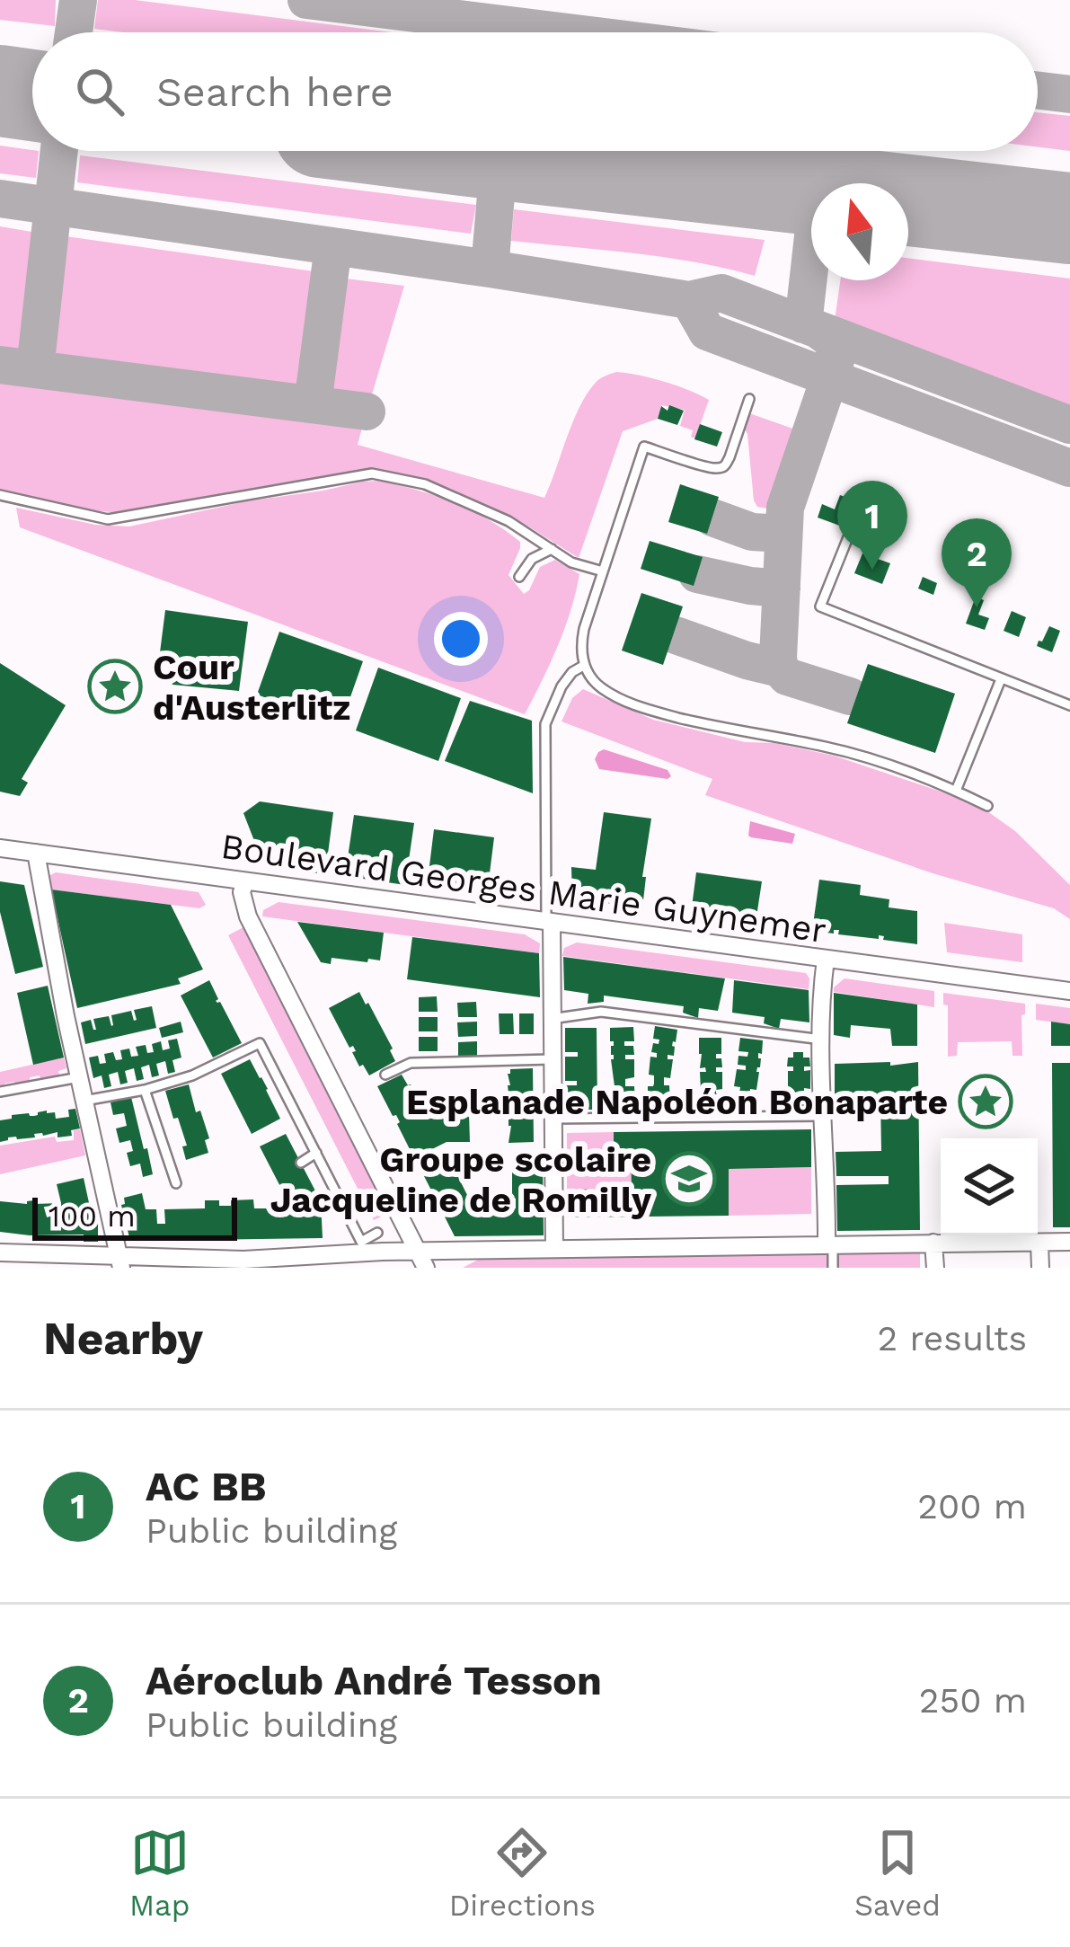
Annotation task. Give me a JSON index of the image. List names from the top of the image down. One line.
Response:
{"streets":{"street":["Boulevard Georges Marie Guynemer"]},"places":{"place":["Cour d'Austerlitz","Esplanade Napoléon Bonaparte"],"school or university":["Groupe scolaire Jacqueline de Romilly"]},"scale_bar":"100 m","north":"top","page":{"search":"Search here","pins":["1","2"],"scale":"100 m","heading":["Nearby","2 results"],"list":[{"mark":"1","name":"AC BB","note":"Public building","value":"200 m"},{"mark":"2","name":"Aéroclub André Tesson","note":"Public building","value":"250 m"}],"nav":["Map","Directions","Saved"]}}
